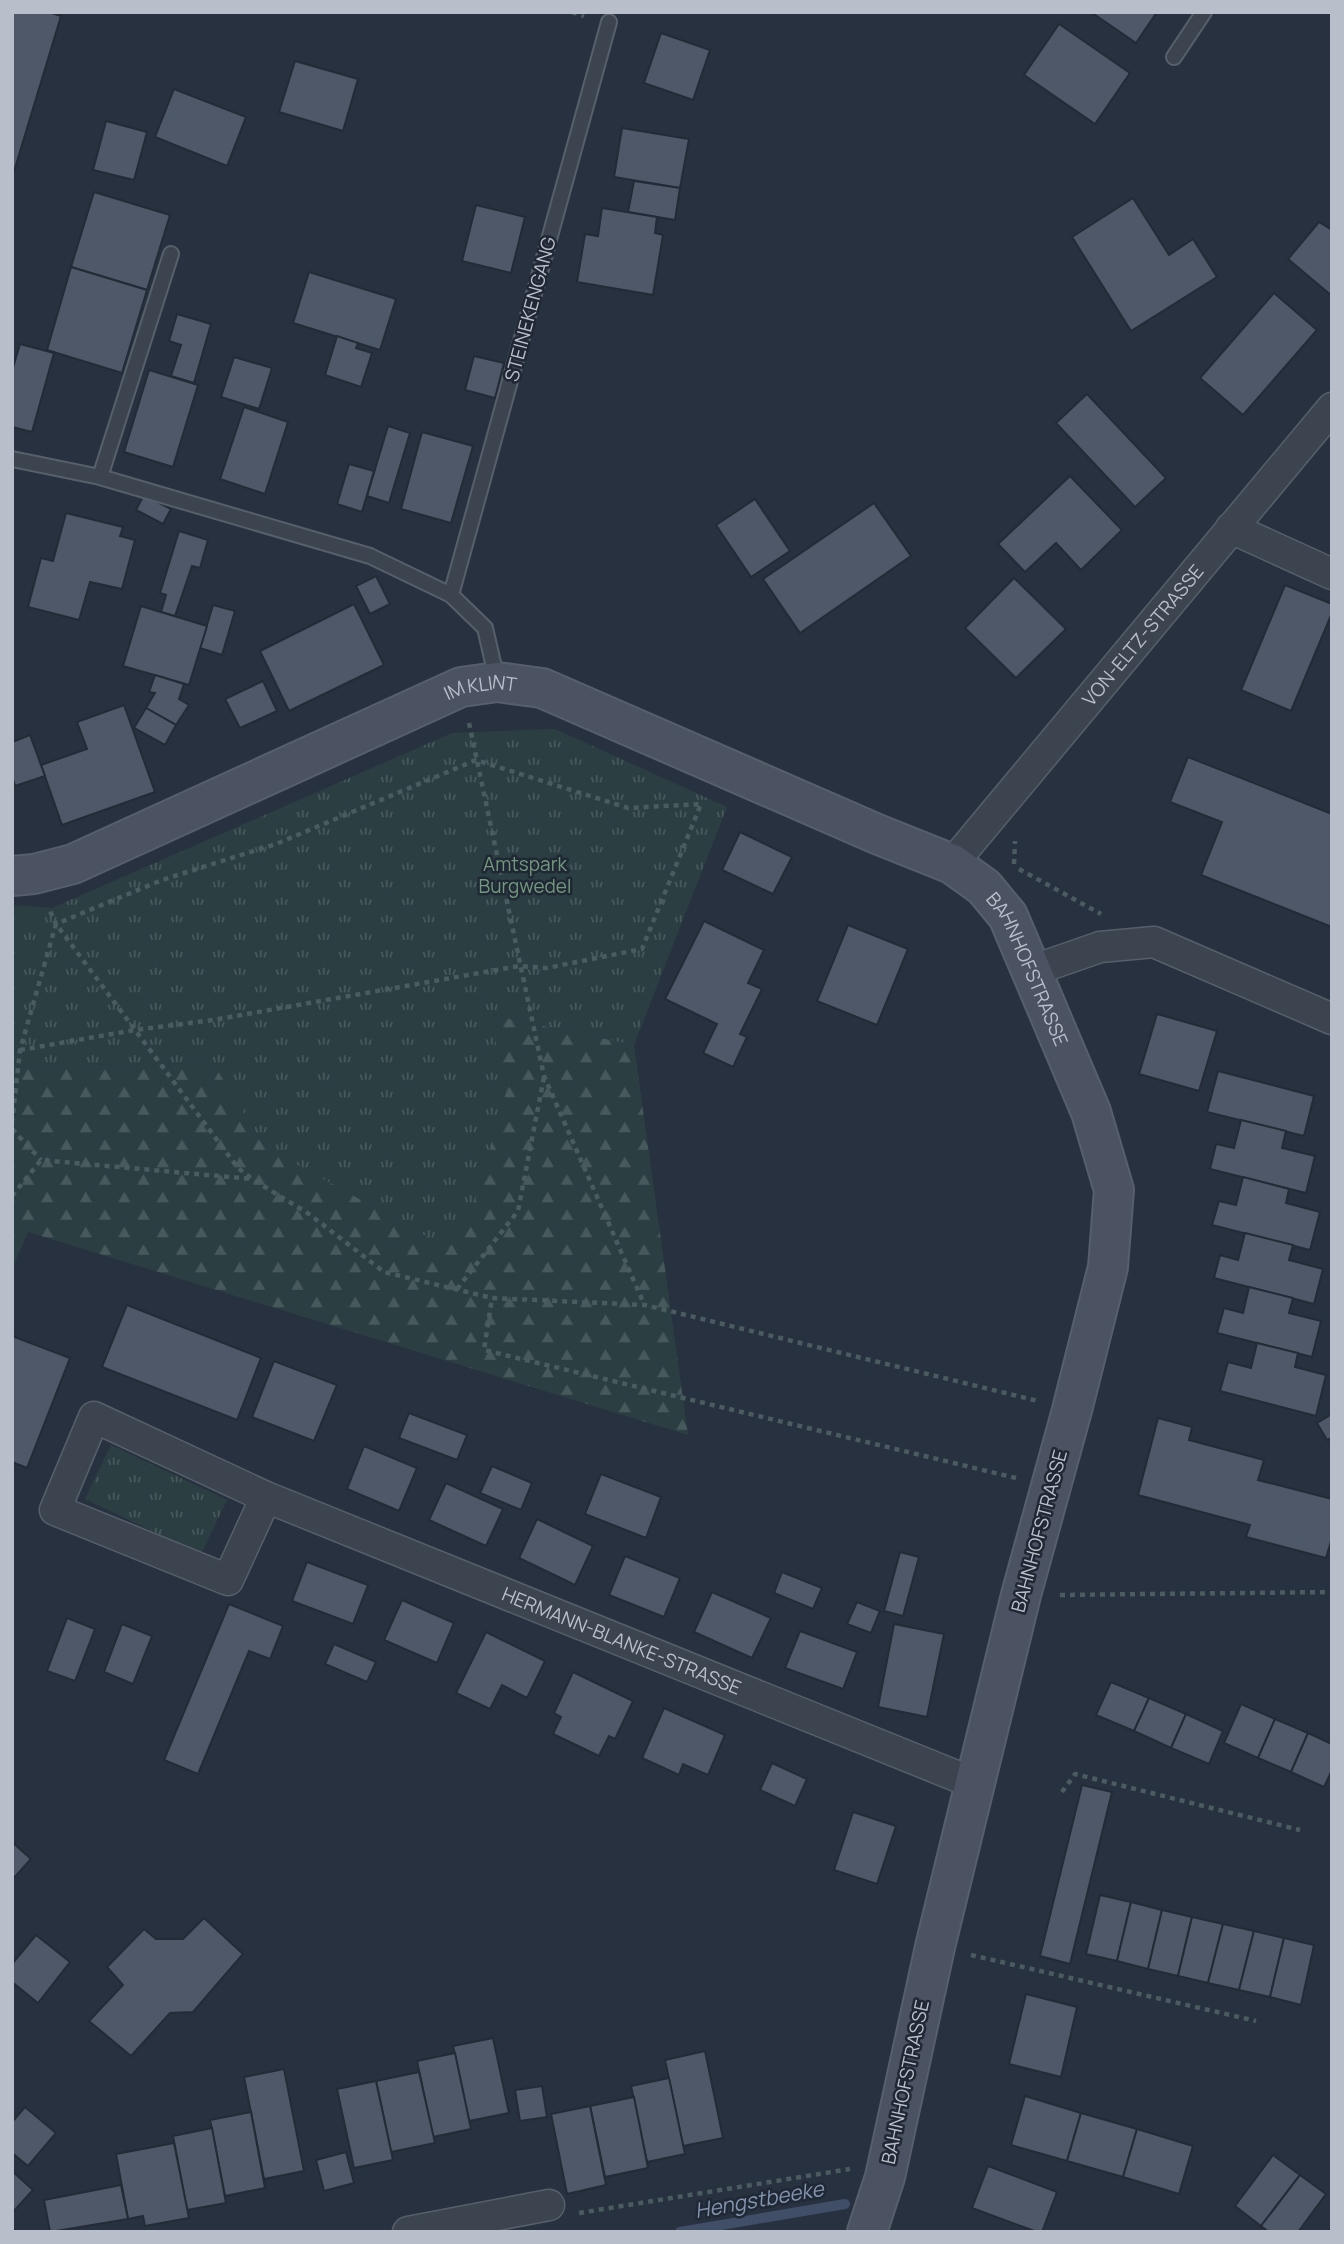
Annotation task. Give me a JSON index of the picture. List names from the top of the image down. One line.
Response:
{"streets":{"main road":["IM KLINT","BAHNHOFSTRASSE"],"street":["VON-ELTZ-STRASSE","HERMANN-BLANKE-STRASSE"],"lane":["STEINEKENGANG"]},"crossings":[["VON-ELTZ-STRASSE","IM KLINT"],["VON-ELTZ-STRASSE","BAHNHOFSTRASSE"],["IM KLINT","BAHNHOFSTRASSE"],["BAHNHOFSTRASSE","HERMANN-BLANKE-STRASSE"]],"water":["Hengstbeeke"],"parks":["Amtspark Burgwedel"]}
